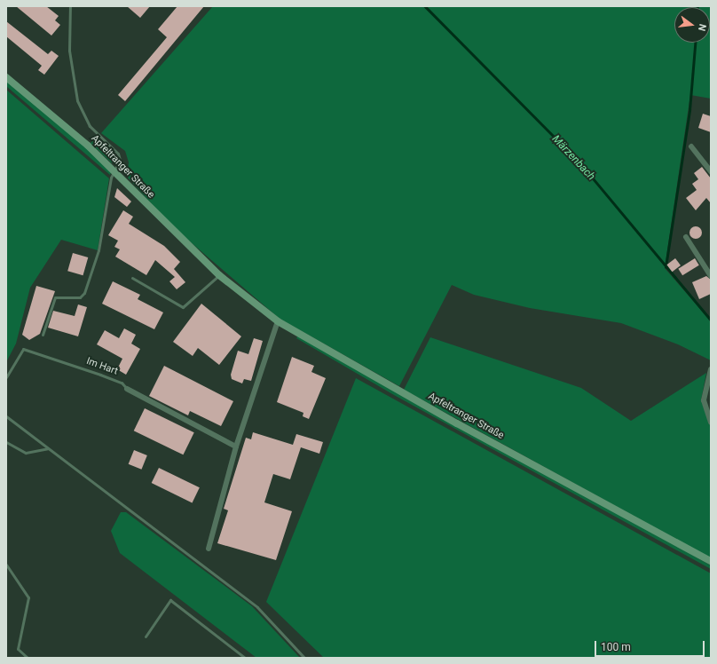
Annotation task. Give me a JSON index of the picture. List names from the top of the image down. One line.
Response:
{"streets":{"street":["Apfeltranger Straße","Im Hart"]},"water":["Märzenbach"],"scale_bar":"100 m","north":"right"}
